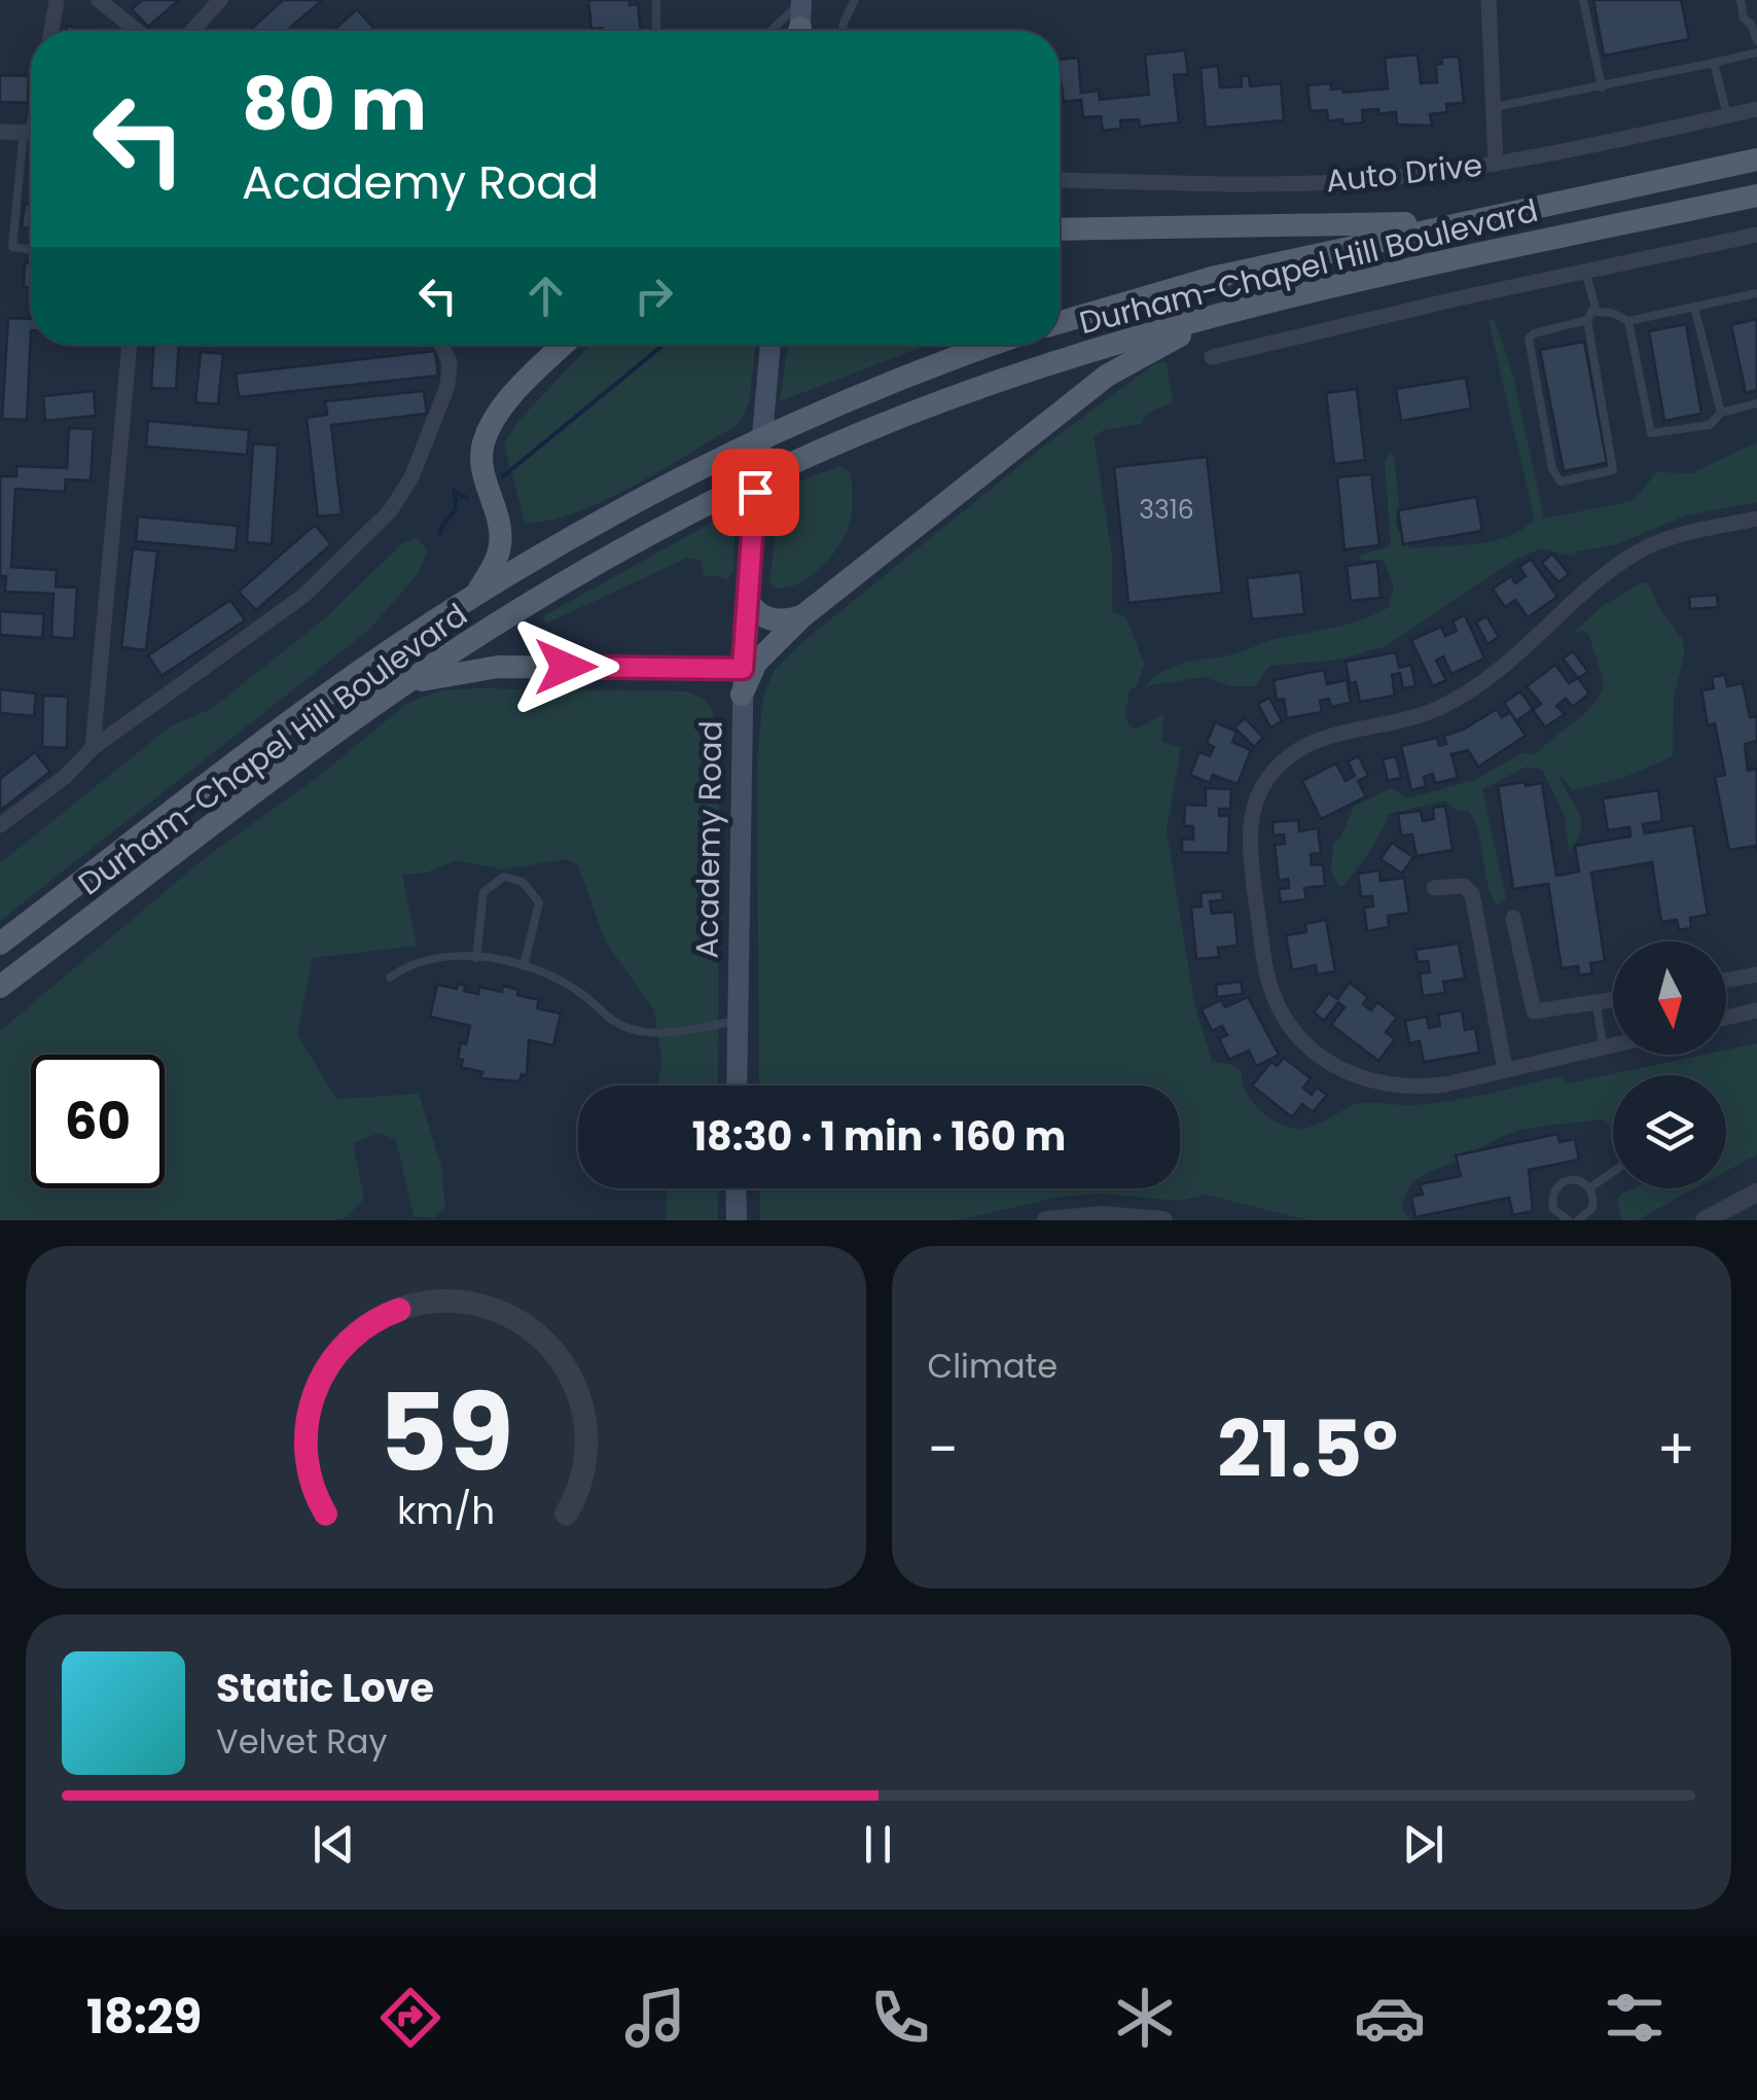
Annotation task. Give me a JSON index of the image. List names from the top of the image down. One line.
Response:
{"streets":{"main road":["Durham-Chapel Hill Boulevard","Academy Road"],"street":["Auto Drive"]},"house_numbers":["3316"],"north":"bottom","page":{"turn":["80 m","Academy Road"],"limit":"60","trip":"18:30 · 1 min · 160 m","tile":"Climate","heat":["−","21.5°","+"],"song":["Static Love","Velvet Ray"],"tabs":"18:29","gauge":["59","km/h"]}}
